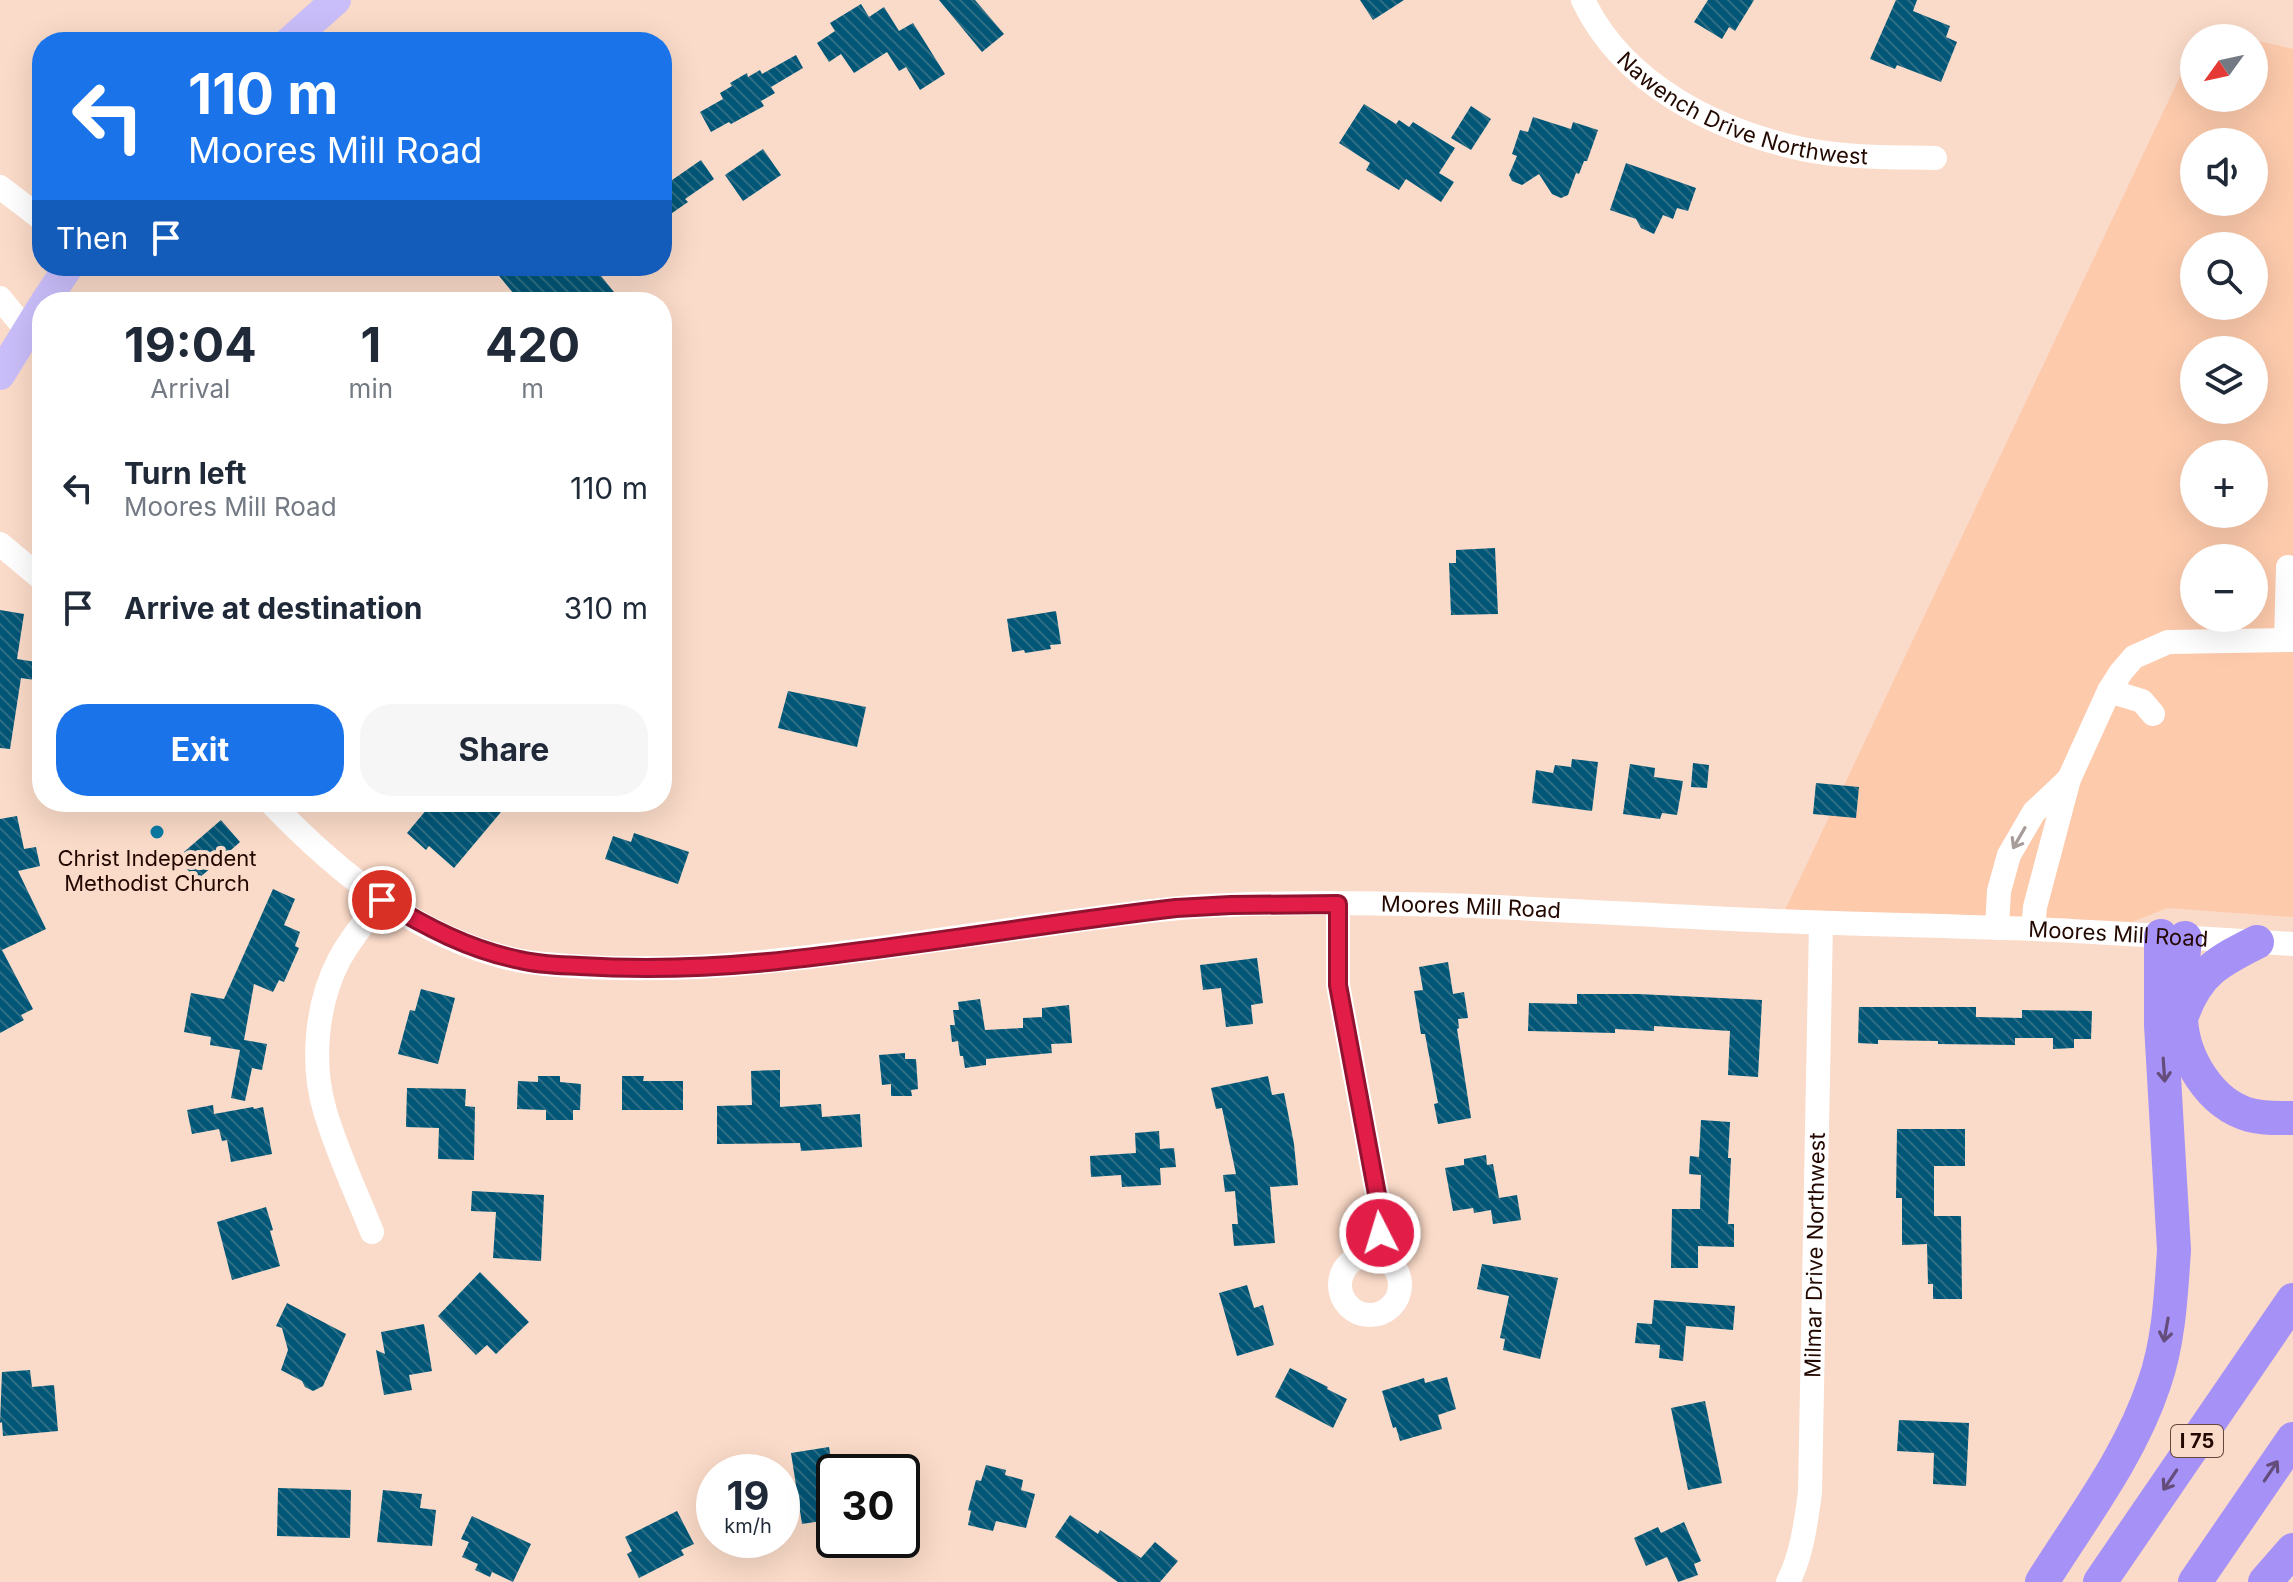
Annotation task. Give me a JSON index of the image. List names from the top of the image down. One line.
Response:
{"streets":{"highway":["I 75"],"street":["Nawench Drive Northwest","Moores Mill Road","Milmar Drive Northwest"]},"crossings":[["Moores Mill Road","Milmar Drive Northwest"]],"places":["Christ Independent Methodist Church"],"north":"bottom left","page":{"map_buttons":["+","−"],"turn":["110 m","Moores Mill Road"],"then":"Then","eta":["19:04","Arrival","1","min","420","m"],"list":[{"name":"Turn left","note":"Moores Mill Road","value":"110 m"},{"name":"Arrive at destination","value":"310 m"}],"buttons":["Exit","Share"],"speed":"19 km/h","limit":"30"}}
